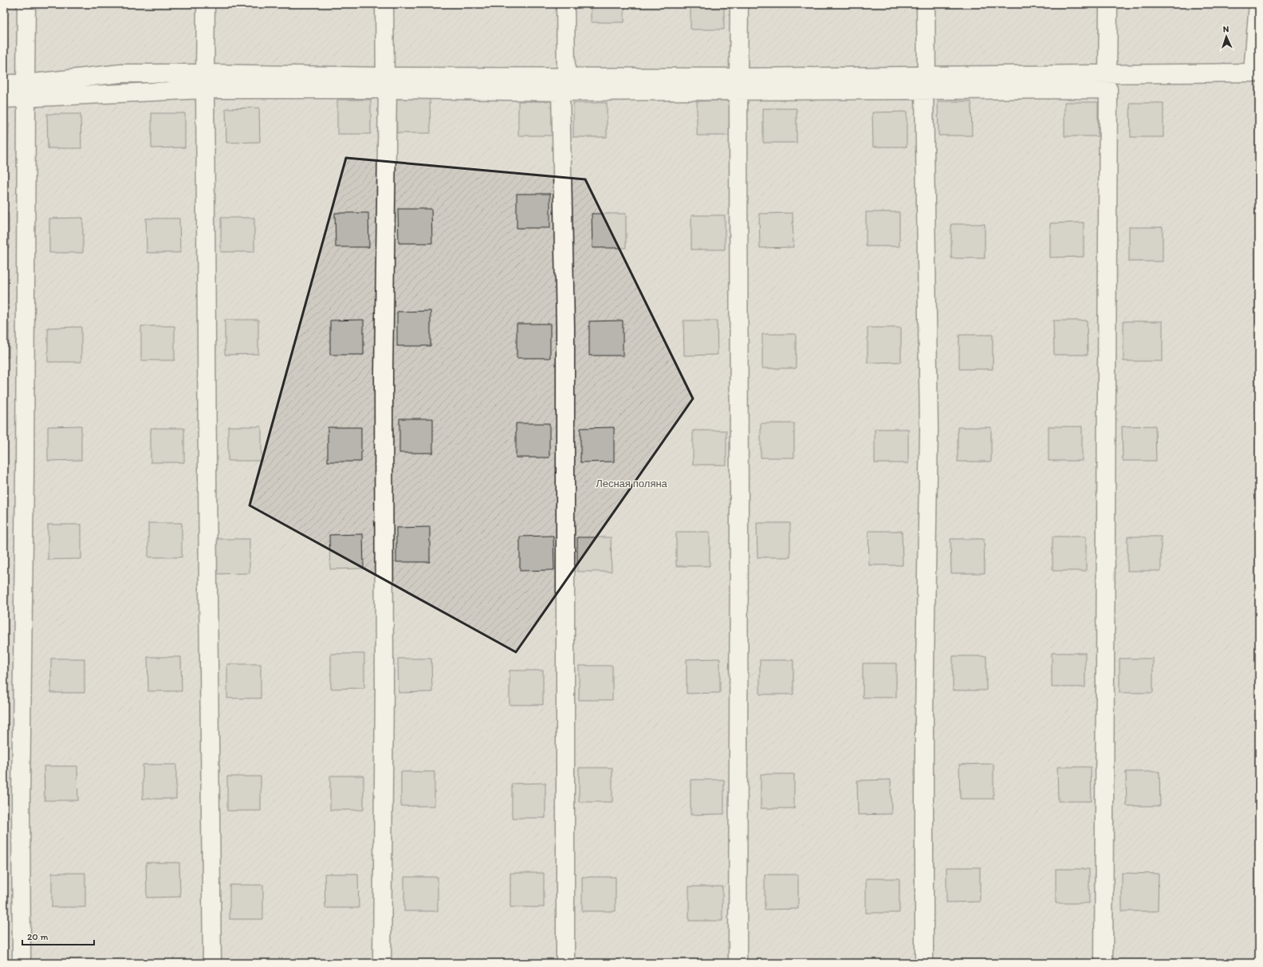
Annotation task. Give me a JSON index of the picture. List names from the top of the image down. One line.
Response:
{"parks":["Лесная поляна"],"scale_bar":"20 m","north":"top"}
